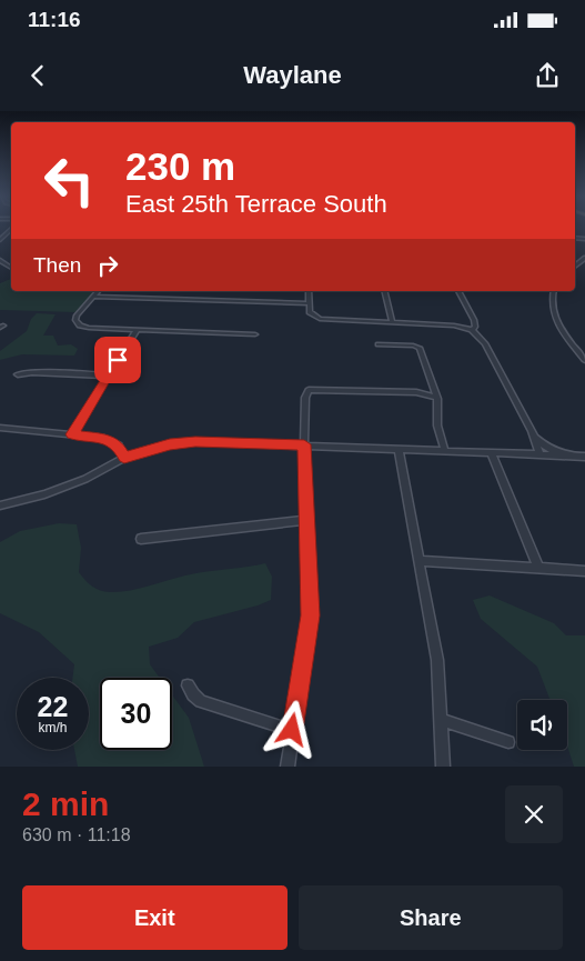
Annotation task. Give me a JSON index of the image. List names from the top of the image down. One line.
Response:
{"page":{"status":"11:16","header":"Waylane","turn":["230 m","East 25th Terrace South"],"then":"Then","speed":"22 km/h","limit":"30","heading":["2 min","630 m · 11:18"],"buttons":["Exit","Share"]}}
